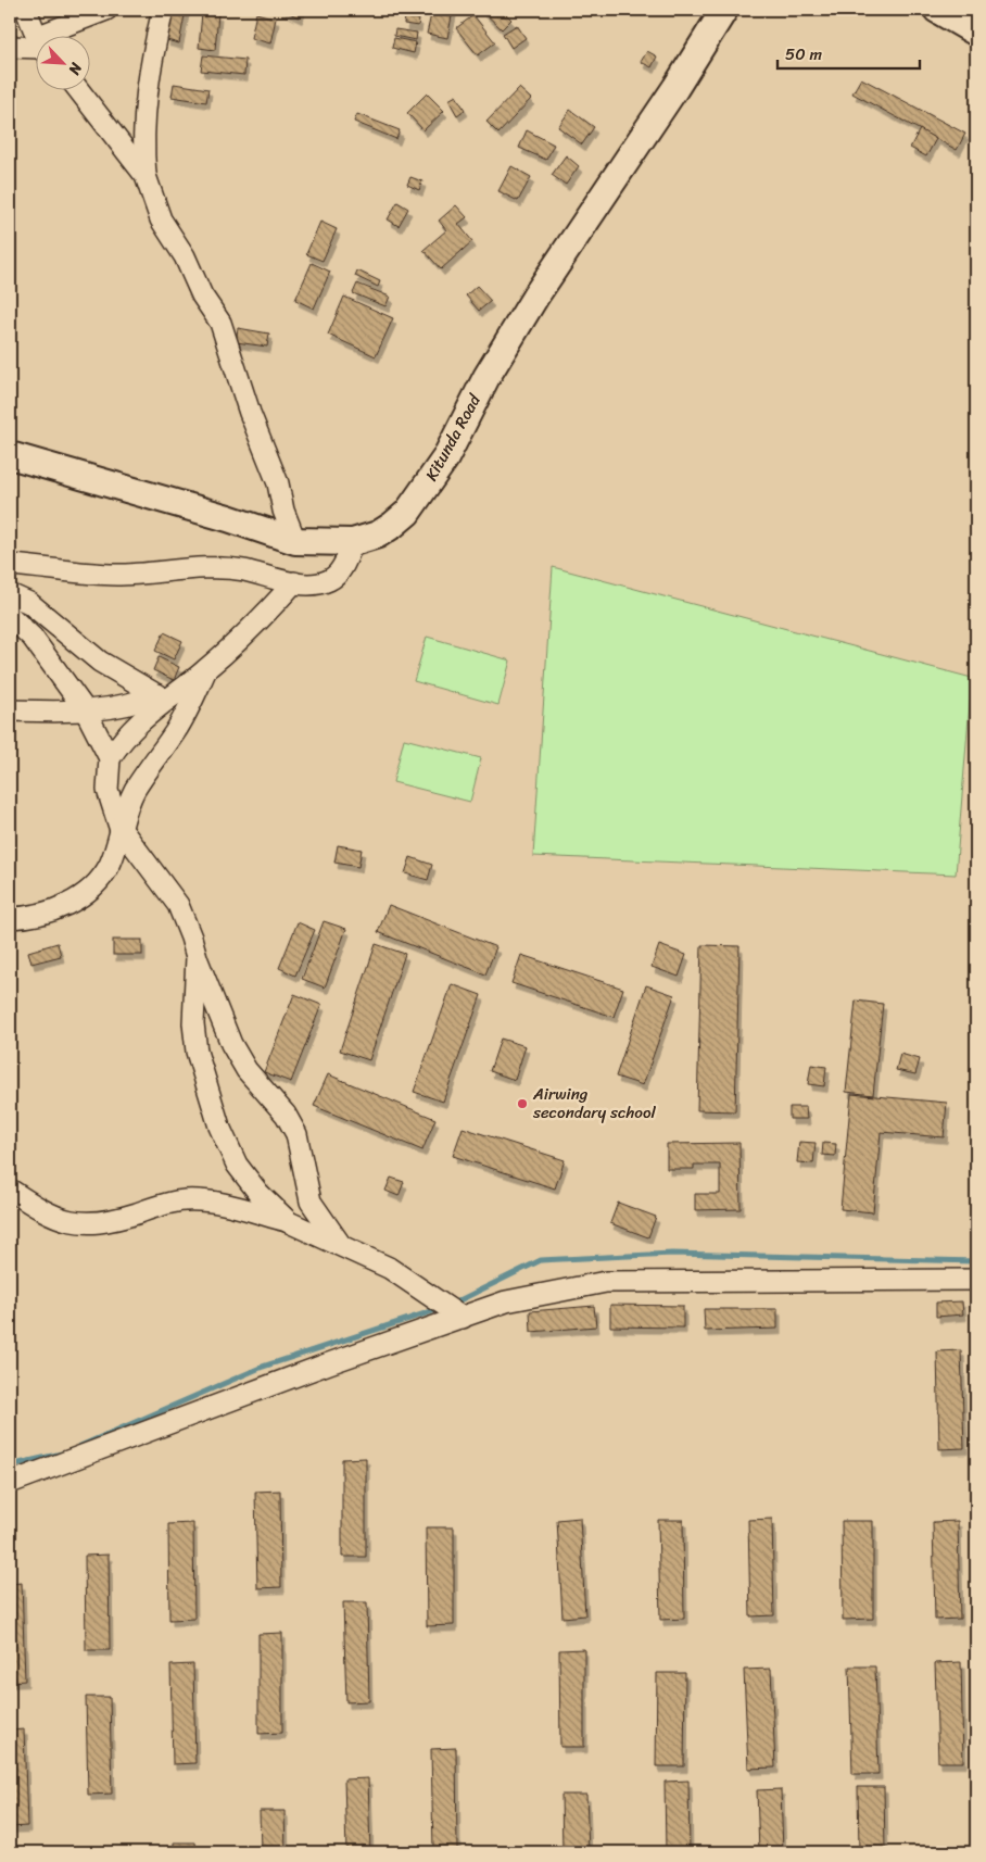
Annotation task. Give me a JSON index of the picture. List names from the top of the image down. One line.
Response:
{"streets":{"street":["Kitunda Road"]},"places":["Airwing secondary school"],"scale_bar":"50 m","north":"bottom right"}
